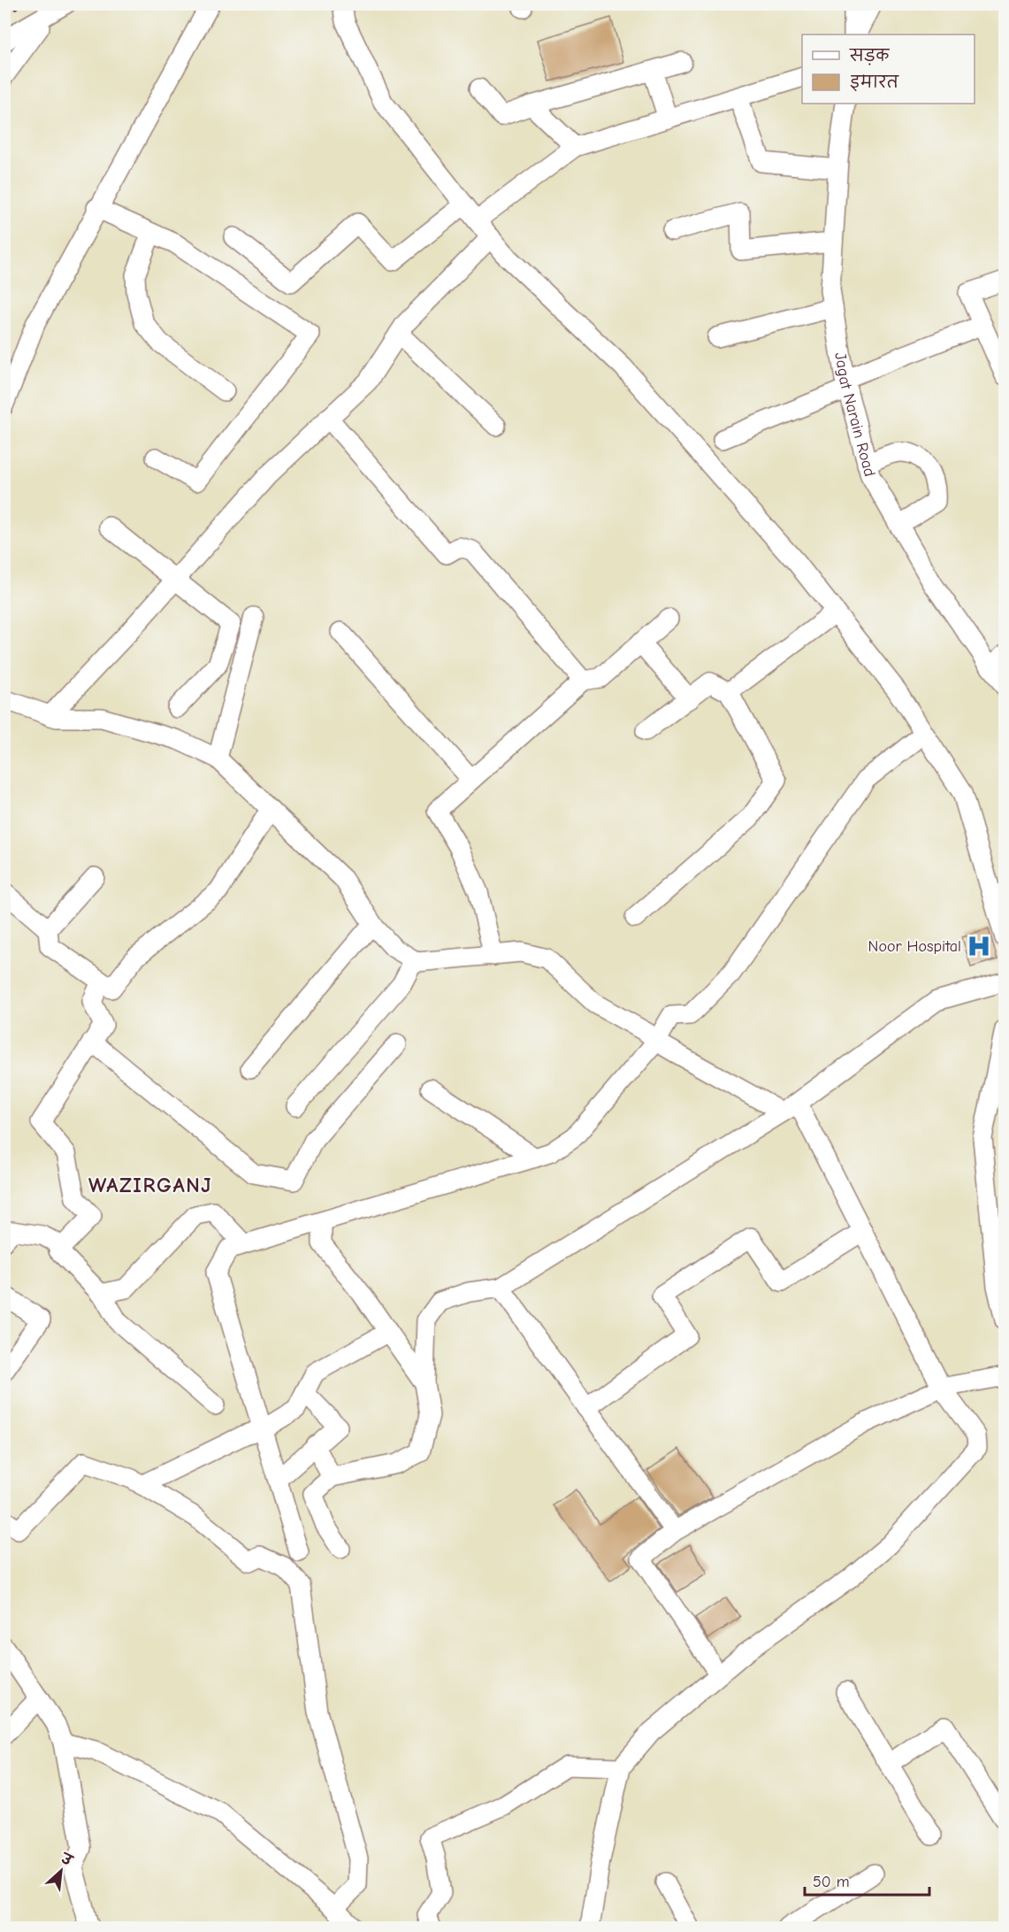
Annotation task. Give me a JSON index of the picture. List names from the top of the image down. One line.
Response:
{"streets":{"street":["Jagat Narain Road"]},"districts":["WAZIRGANJ"],"places":{"hospital":["Noor Hospital"]},"legend":["सड़क","इमारत"],"scale_bar":"50 m","north":"top right"}
